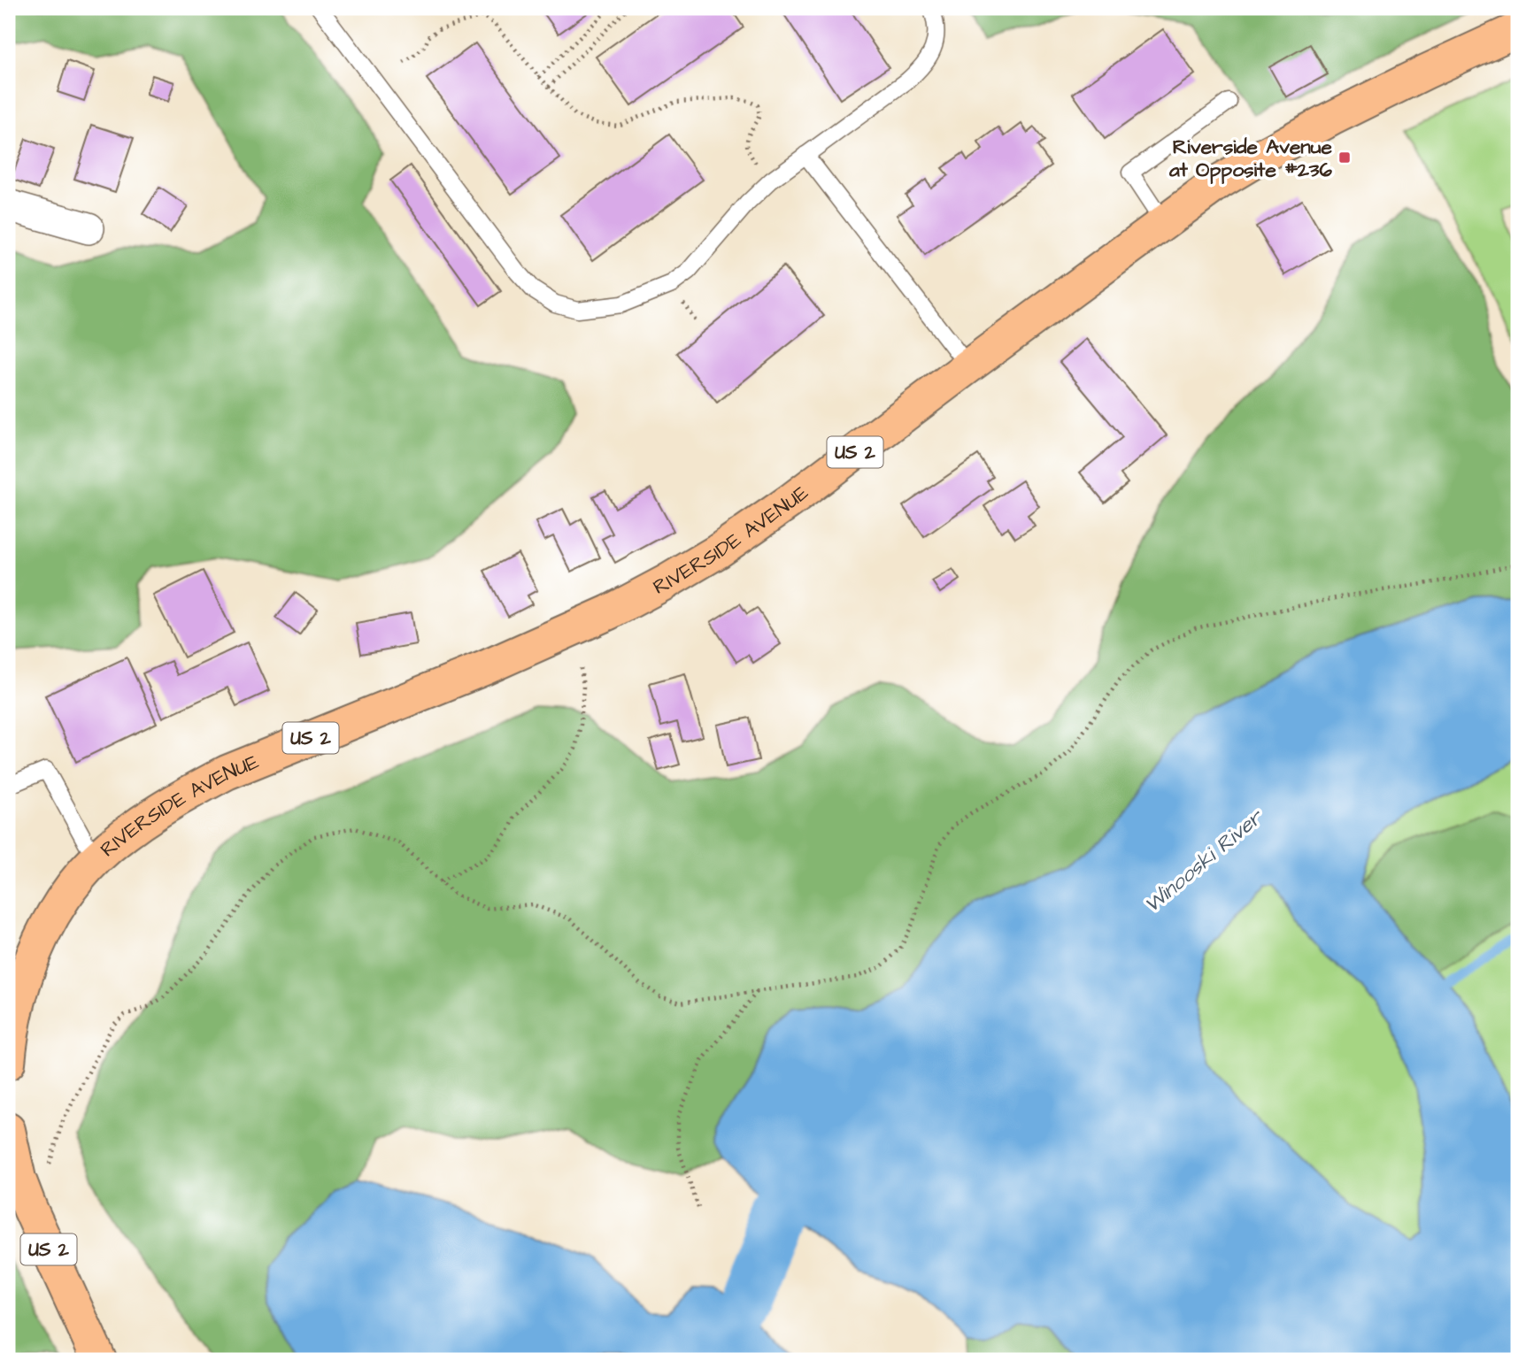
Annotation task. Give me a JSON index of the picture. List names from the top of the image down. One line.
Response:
{"streets":{"main road":["US 2","RIVERSIDE AVENUE"]},"water":["Winooski River"],"places":{"transit":["Riverside Avenue at Opposite #236"]}}
